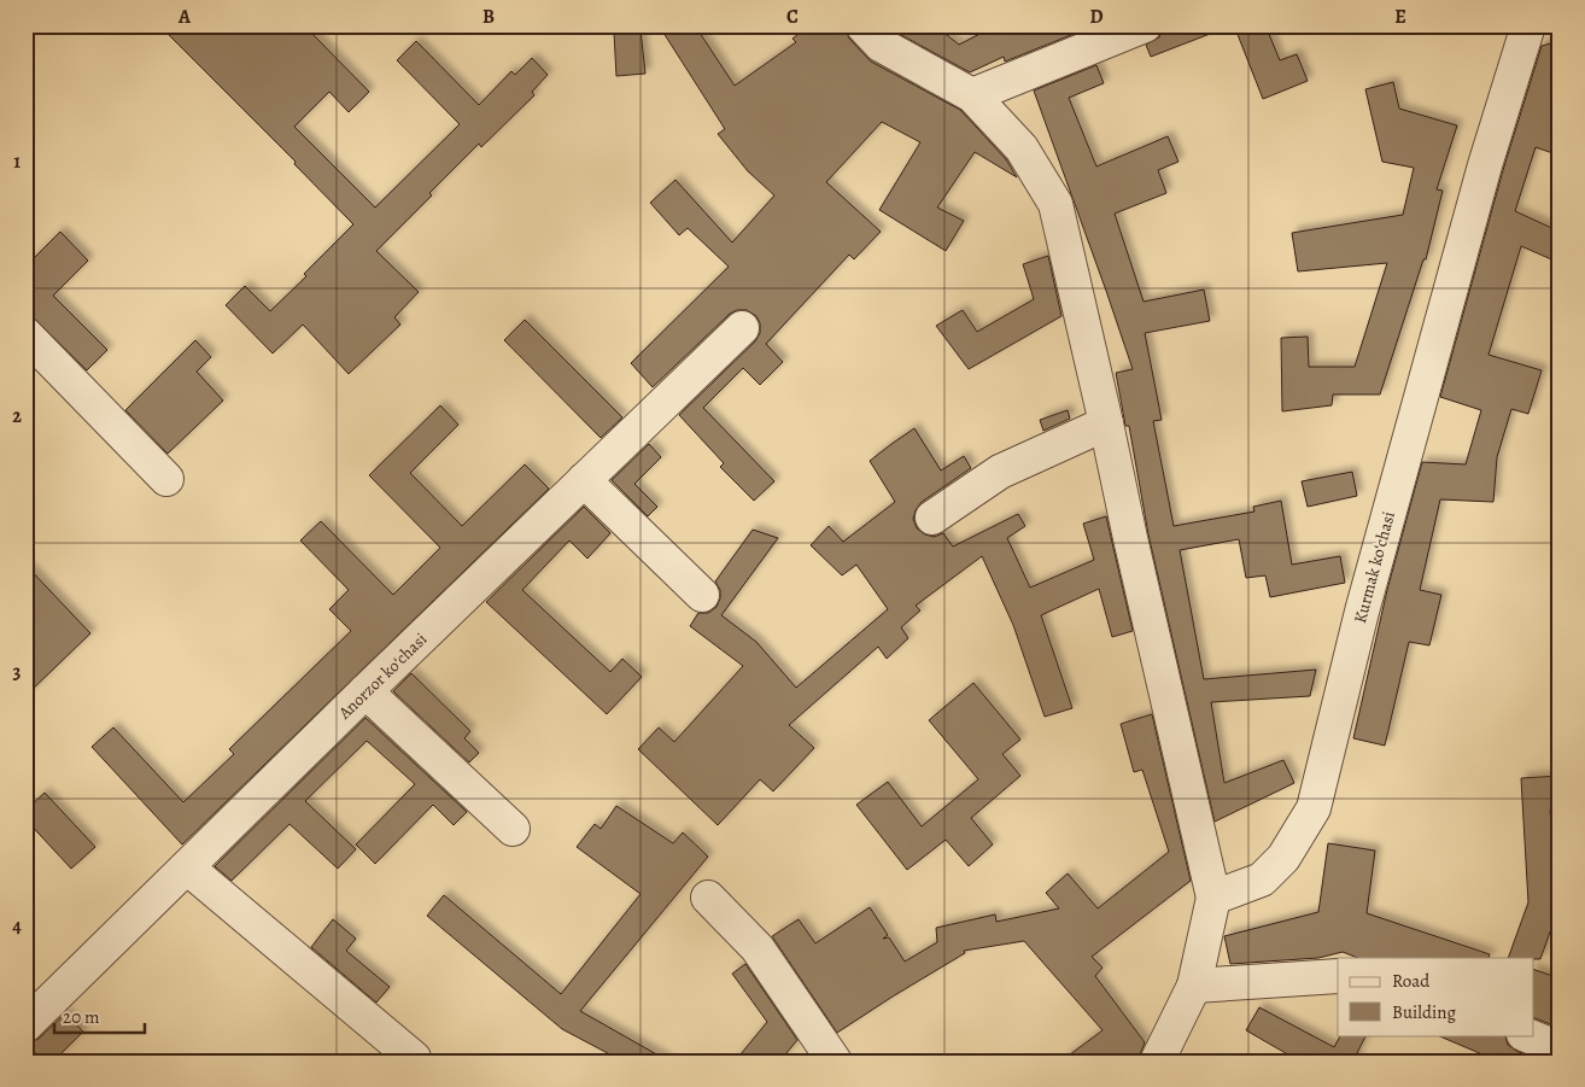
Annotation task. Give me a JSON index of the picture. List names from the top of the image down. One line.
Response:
{"streets":{"street":["Kurmak koʻchasi","Anorzor koʻchasi"]},"legend":["Road","Building"],"scale_bar":"20 m","grid":{"columns":["A","B","C","D","E"],"rows":["1","2","3","4"]}}
